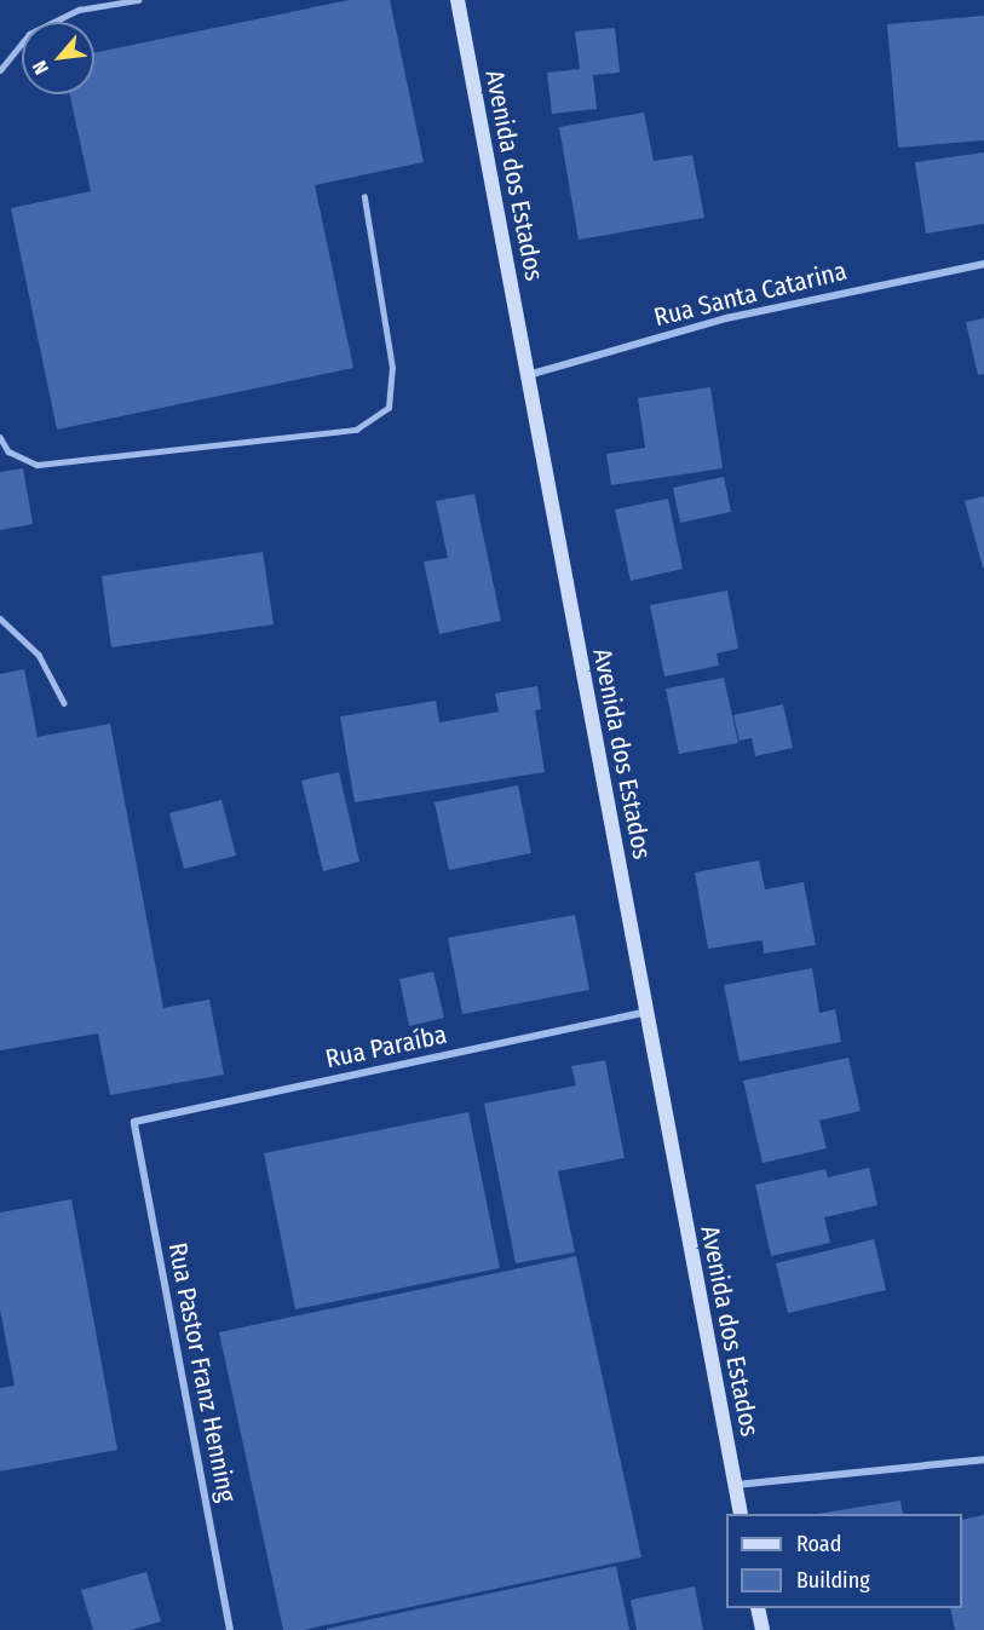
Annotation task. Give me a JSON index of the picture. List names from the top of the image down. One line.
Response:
{"streets":{"street":["Avenida dos Estados","Rua Santa Catarina","Rua Paraíba","Rua Pastor Franz Henning"]},"crossings":[["Avenida dos Estados","Rua Santa Catarina"],["Avenida dos Estados","Rua Paraíba"],["Rua Paraíba","Rua Pastor Franz Henning"]],"legend":["Road","Building"],"north":"bottom left"}
